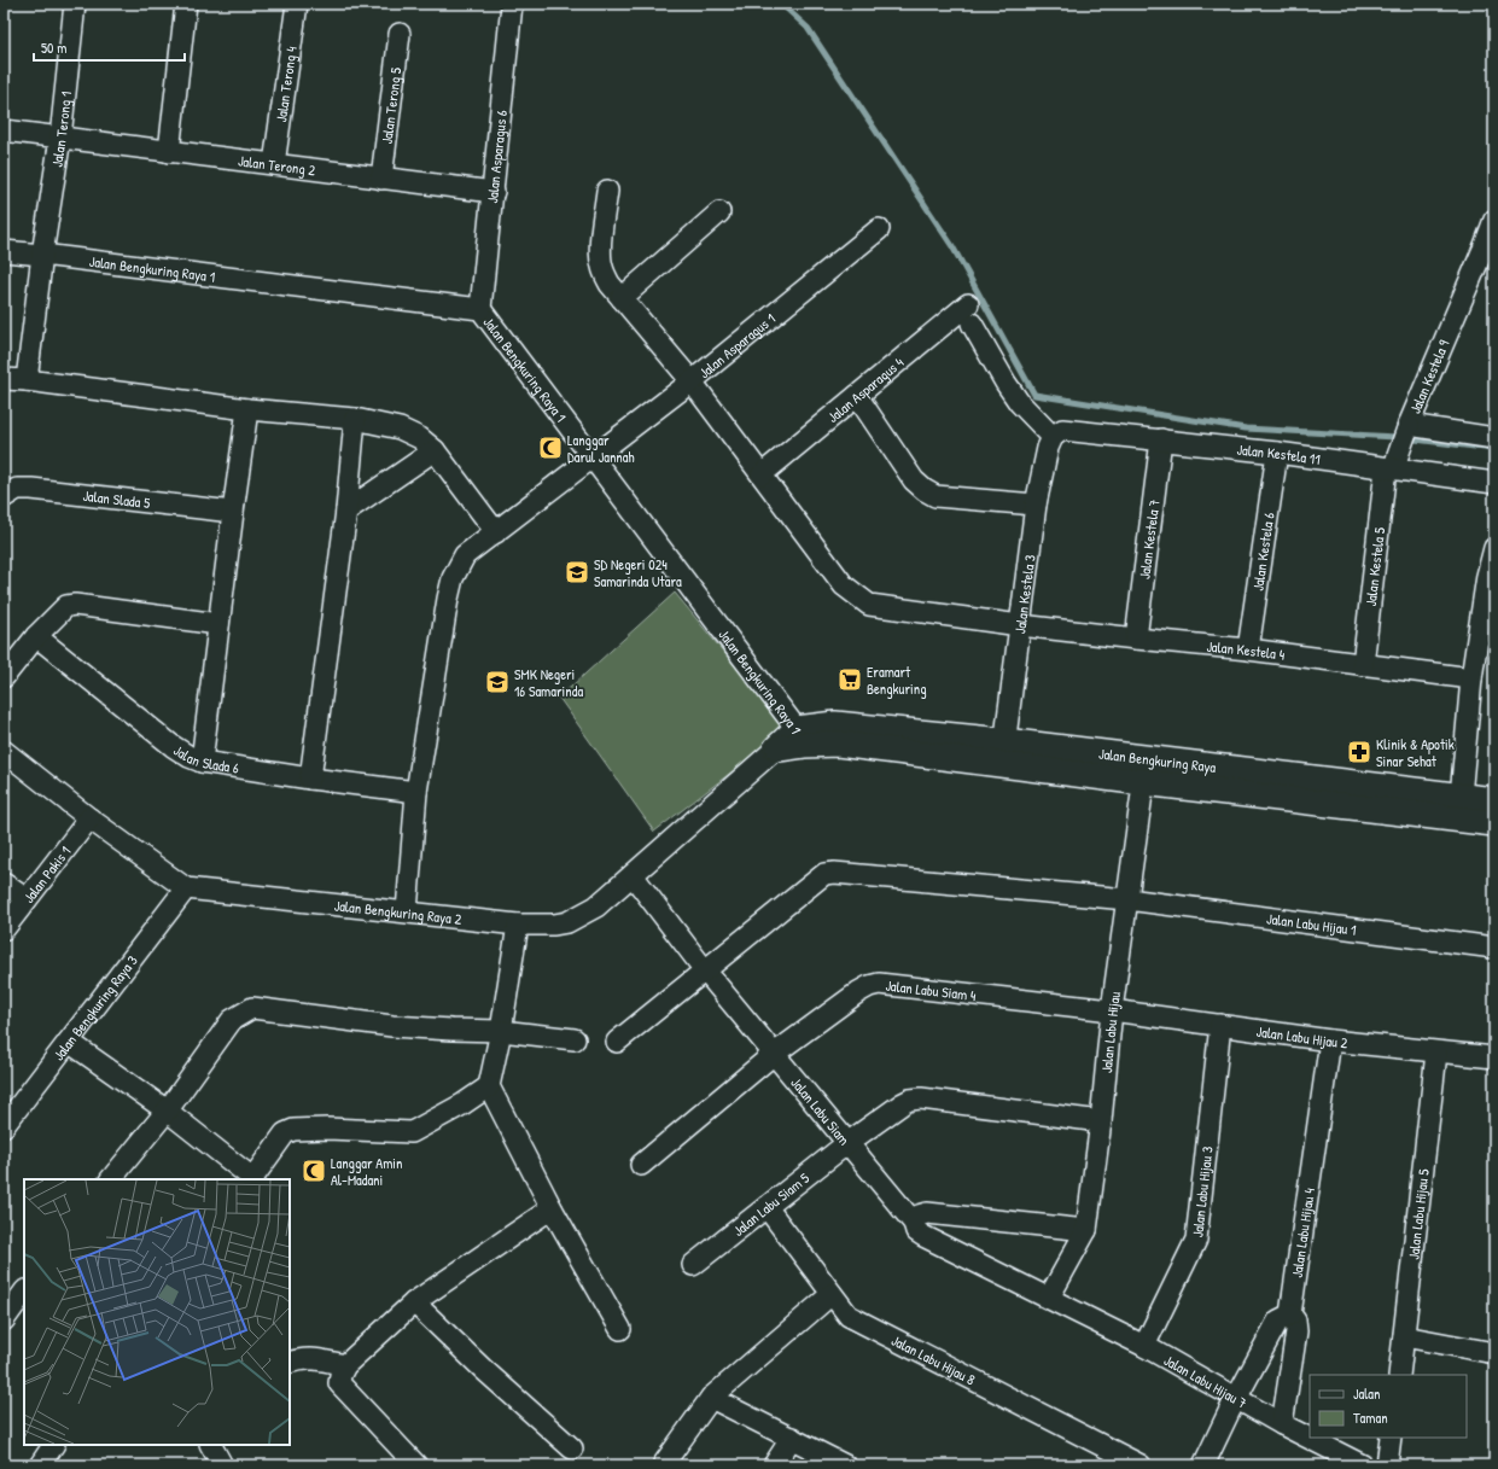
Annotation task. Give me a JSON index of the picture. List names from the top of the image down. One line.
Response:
{"streets":{"street":["Jalan Terong 4","Jalan Terong 5","Jalan Terong 1","Jalan Asparagus 6","Jalan Terong 2","Jalan Bengkuring Raya 1","Jalan Asparagus 1","Jalan Kestela 9","Jalan Asparagus 4","Jalan Kestela 11","Jalan Slada 5","Jalan Kestela 7","Jalan Kestela 6","Jalan Kestela 5","Jalan Kestela 3","Jalan Kestela 4","Jalan Slada 6","Jalan Bengkuring Raya","Jalan Pakis 1","Jalan Bengkuring Raya 2","Jalan Labu Hijau 1","Jalan Labu Siam 4","Jalan Bengkuring Raya 3","Jalan Labu Hijau","Jalan Labu Hijau 2","Jalan Labu Siam","Jalan Labu Hijau 3","Jalan Labu Siam 5","Jalan Labu Hijau 5","Jalan Labu Hijau 4","Jalan Labu Hijau 8","Jalan Labu Hijau 7"]},"crossings":[["Jalan Terong 4","Jalan Terong 2"],["Jalan Terong 5","Jalan Terong 2"],["Jalan Terong 1","Jalan Terong 2"],["Jalan Terong 1","Jalan Bengkuring Raya 1"],["Jalan Asparagus 6","Jalan Terong 2"],["Jalan Asparagus 6","Jalan Bengkuring Raya 1"],["Jalan Bengkuring Raya 1","Jalan Asparagus 1"],["Jalan Bengkuring Raya 1","Jalan Bengkuring Raya"],["Jalan Bengkuring Raya 1","Jalan Bengkuring Raya 2"],["Jalan Asparagus 1","Jalan Kestela 4"],["Jalan Asparagus 1","Jalan Slada 6"],["Jalan Asparagus 1","Jalan Bengkuring Raya 2"],["Jalan Kestela 9","Jalan Kestela 5"],["Jalan Asparagus 4","Jalan Kestela 11"],["Jalan Asparagus 4","Jalan Kestela 3"],["Jalan Asparagus 4","Jalan Kestela 4"],["Jalan Kestela 11","Jalan Kestela 7"],["Jalan Kestela 11","Jalan Kestela 6"],["Jalan Kestela 11","Jalan Kestela 5"],["Jalan Kestela 11","Jalan Kestela 3"],["Jalan Kestela 7","Jalan Kestela 4"],["Jalan Kestela 6","Jalan Kestela 4"],["Jalan Kestela 5","Jalan Kestela 4"],["Jalan Kestela 3","Jalan Kestela 4"],["Jalan Kestela 3","Jalan Bengkuring Raya"],["Jalan Bengkuring Raya","Jalan Bengkuring Raya 2"],["Jalan Bengkuring Raya","Jalan Labu Hijau"],["Jalan Bengkuring Raya 2","Jalan Bengkuring Raya 3"],["Jalan Bengkuring Raya 2","Jalan Labu Siam"],["Jalan Labu Hijau 1","Jalan Labu Hijau"],["Jalan Labu Hijau 1","Jalan Labu Siam"],["Jalan Labu Siam 4","Jalan Labu Hijau"],["Jalan Labu Siam 4","Jalan Labu Hijau 2"],["Jalan Labu Siam 4","Jalan Labu Siam"],["Jalan Labu Hijau","Jalan Labu Hijau 2"],["Jalan Labu Hijau","Jalan Labu Siam"],["Jalan Labu Hijau","Jalan Labu Siam 5"],["Jalan Labu Hijau","Jalan Labu Hijau 7"],["Jalan Labu Hijau 2","Jalan Labu Hijau 3"],["Jalan Labu Hijau 2","Jalan Labu Hijau 5"],["Jalan Labu Hijau 2","Jalan Labu Hijau 4"],["Jalan Labu Siam","Jalan Labu Siam 5"],["Jalan Labu Siam","Jalan Labu Hijau 7"],["Jalan Labu Hijau 3","Jalan Labu Hijau 7"],["Jalan Labu Siam 5","Jalan Labu Hijau 8"],["Jalan Labu Hijau 4","Jalan Labu Hijau 7"]],"places":{"mosque":["Langgar Darul Jannah","Langgar Amin Al-Madani"],"school or university":["SD Negeri 024 Samarinda Utara","SMK Negeri 16 Samarinda"],"supermarket":["Eramart Bengkuring"],"pharmacy":["Klinik & Apotik Sinar Sehat"]},"legend":["Jalan","Taman"],"scale_bar":"50 m"}
